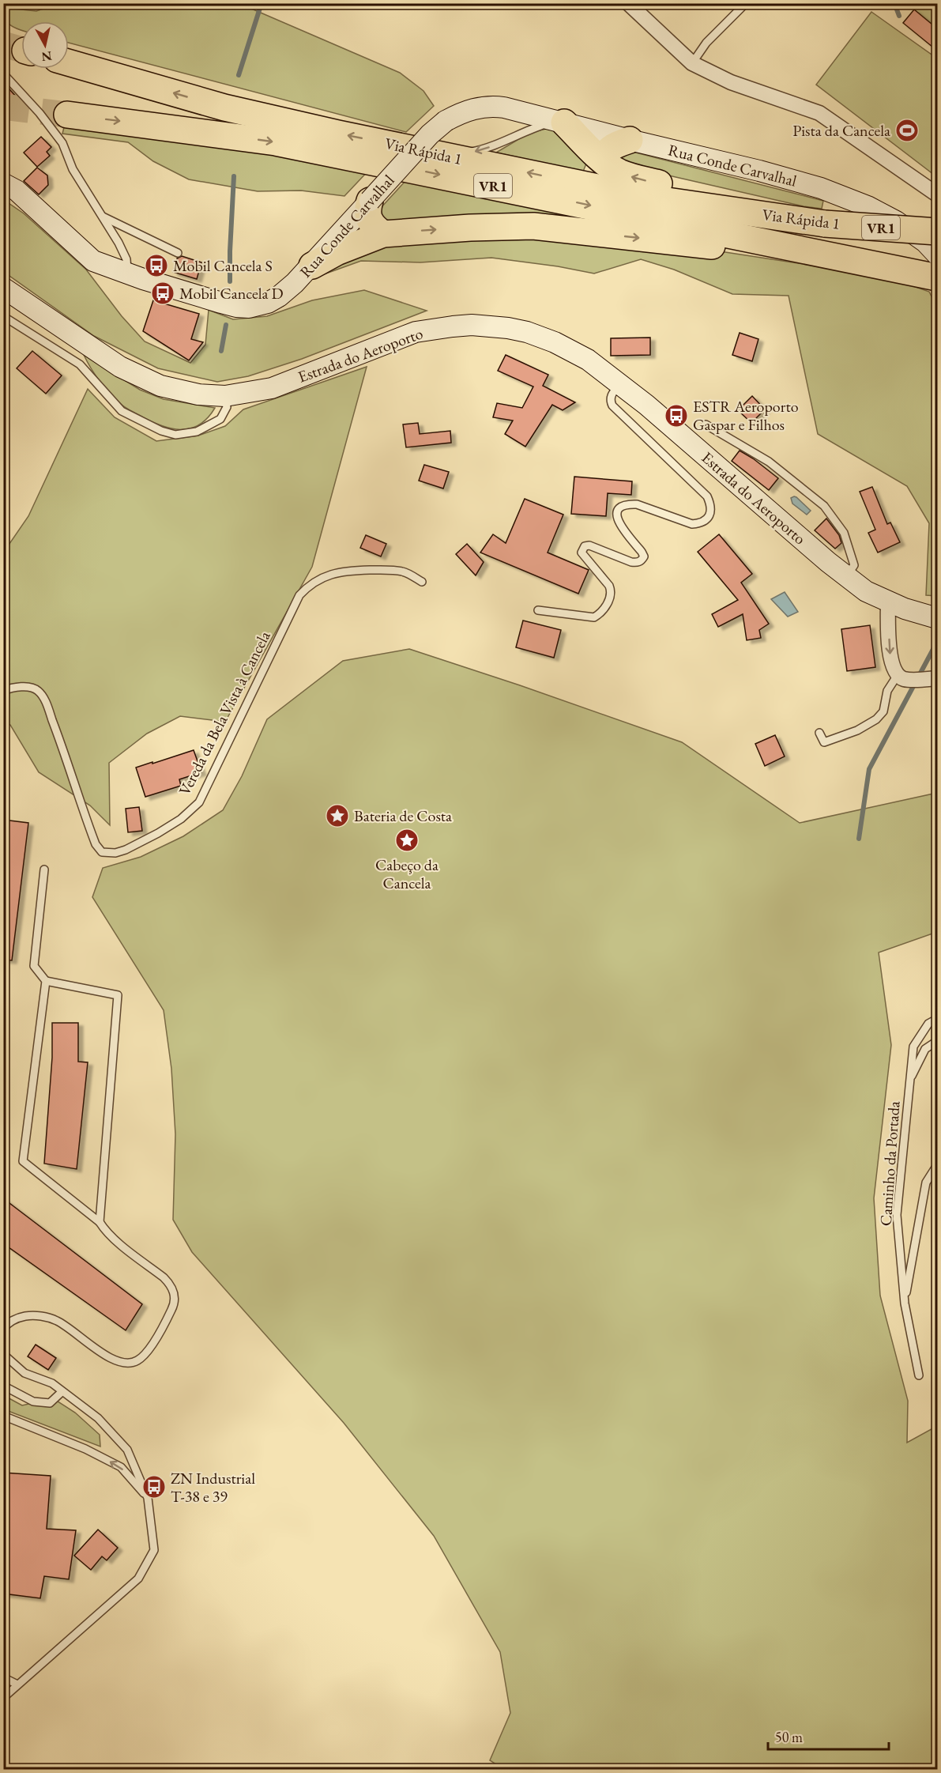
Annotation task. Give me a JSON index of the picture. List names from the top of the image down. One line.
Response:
{"streets":{"highway":["Via Rápida 1","VR1"],"main road":["Rua Conde Carvalhal","Estrada do Aeroporto"],"lane":["Vereda da Bela Vista à Cancela","Caminho da Portada"]},"places":{"sports":["Pista da Cancela"],"bus stop":["Mobil Cancela S","Mobil Cancela D","ESTR Aeroporto Gaspar e Filhos","ZN Industrial T-38 e 39"],"place":["Bateria de Costa","Cabeço da Cancela"]},"scale_bar":"50 m","north":"bottom"}
